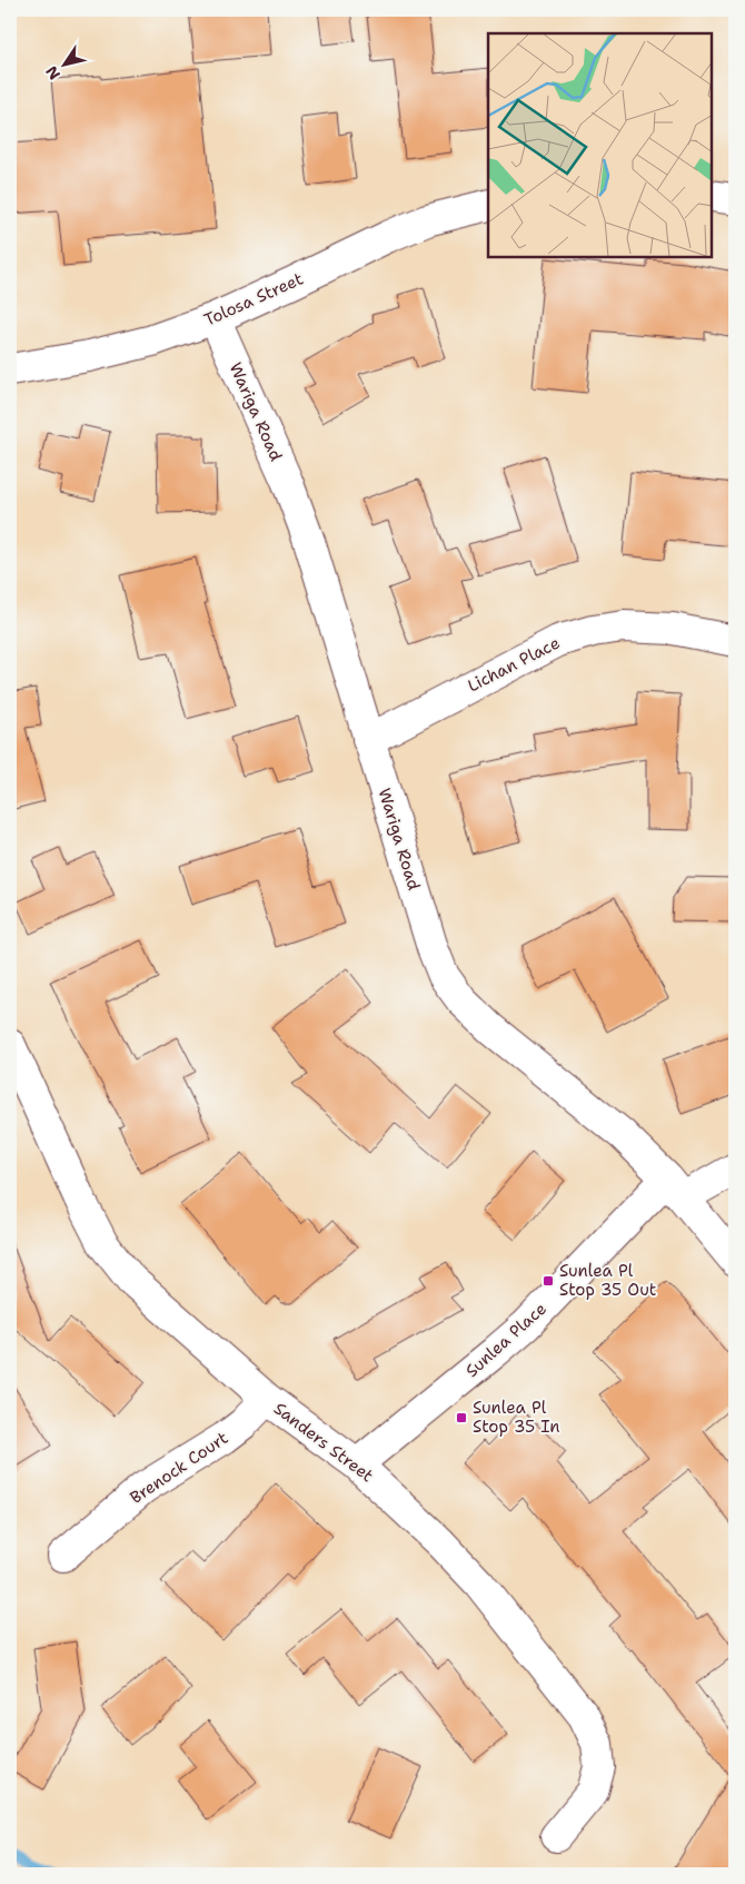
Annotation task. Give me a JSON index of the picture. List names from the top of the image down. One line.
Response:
{"streets":{"street":["Tolosa Street","Wariga Road","Lichan Place","Sunlea Place","Sanders Street","Brenock Court"]},"crossings":[["Tolosa Street","Wariga Road"],["Wariga Road","Lichan Place"],["Wariga Road","Sunlea Place"],["Sunlea Place","Sanders Street"],["Sanders Street","Brenock Court"]],"places":{"transit":["Sunlea Pl Stop 35 Out","Sunlea Pl Stop 35 In"]},"north":"bottom left"}
